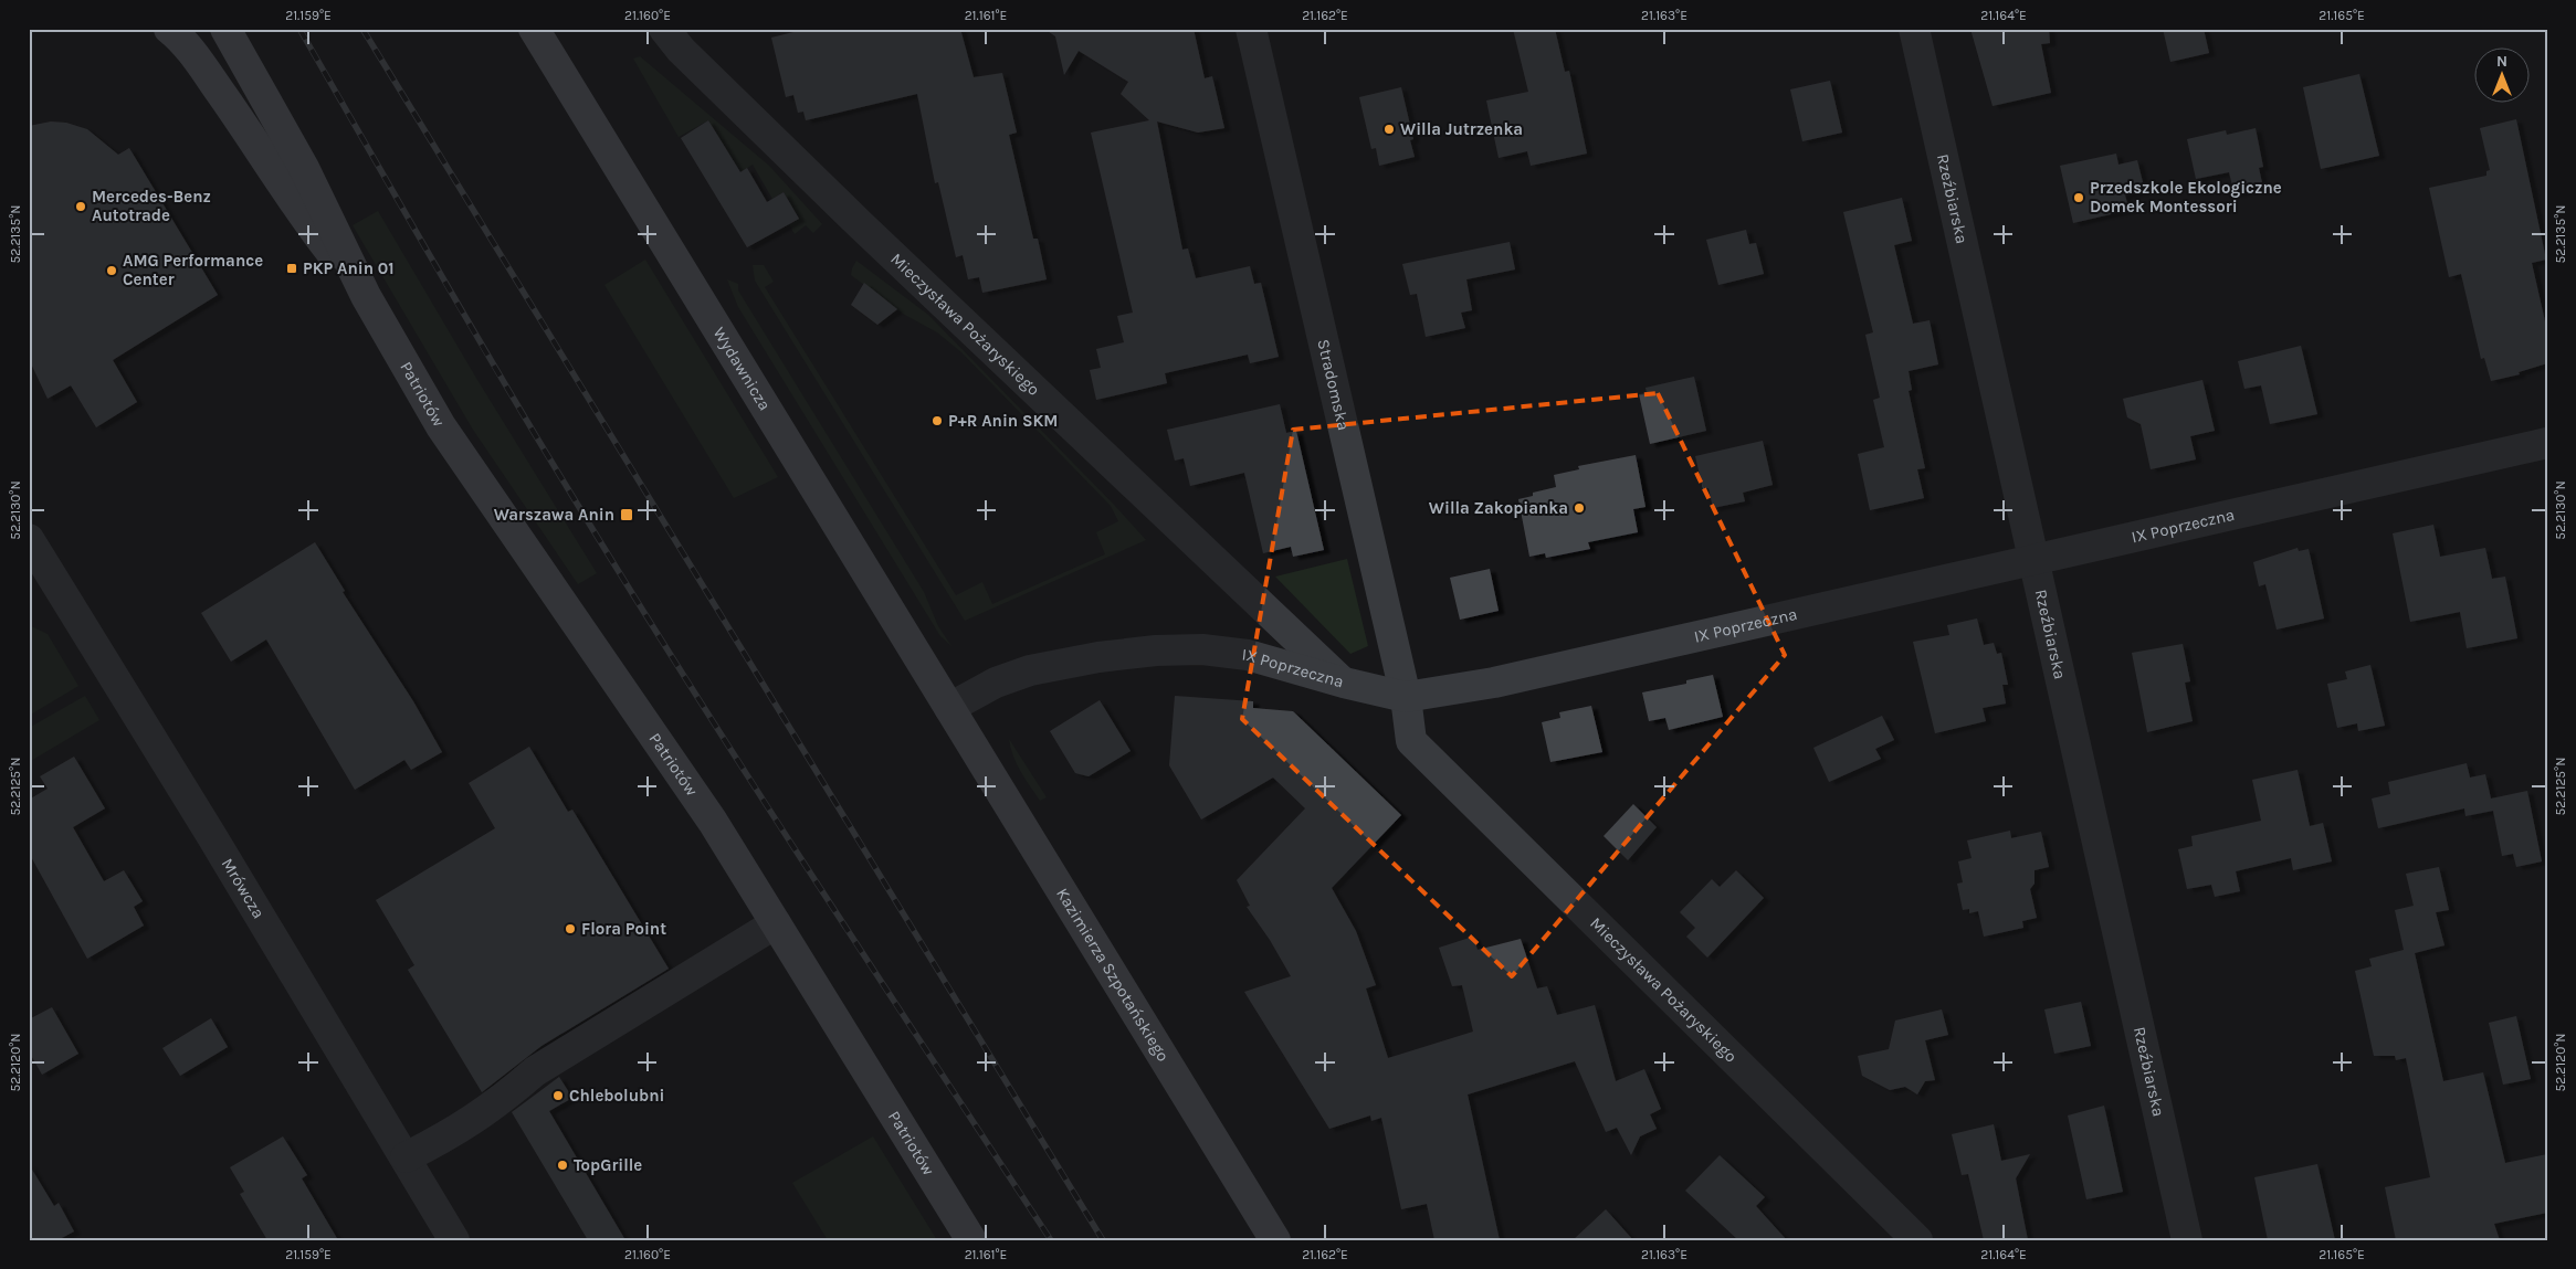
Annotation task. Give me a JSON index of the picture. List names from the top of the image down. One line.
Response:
{"streets":{"main road":["Wydawnicza","Patriotów","Kazimierza Szpotańskiego"],"street":["Rzeźbiarska","Mieczysława Pożaryskiego","Stradomska","IX Poprzeczna","Mrówcza"]},"crossings":[["Rzeźbiarska","IX Poprzeczna"],["Mieczysława Pożaryskiego","Stradomska"],["Mieczysława Pożaryskiego","IX Poprzeczna"],["Wydawnicza","IX Poprzeczna"],["Wydawnicza","Kazimierza Szpotańskiego"],["Stradomska","IX Poprzeczna"],["IX Poprzeczna","Kazimierza Szpotańskiego"]],"places":{"other":["Willa Jutrzenka","Przedszkole Ekologiczne Domek Montessori","Mercedes-Benz Autotrade","AMG Performance Center","P+R Anin SKM","Willa Zakopianka","Flora Point","Chlebolubni","TopGrille"],"transit":["PKP Anin 01","Warszawa Anin"]},"north":"top","coordinates":["21.159°E","21.160°E","21.161°E","21.162°E","21.163°E","21.164°E","21.165°E","52.2135°N","52.2130°N","52.2125°N","52.2120°N"]}
